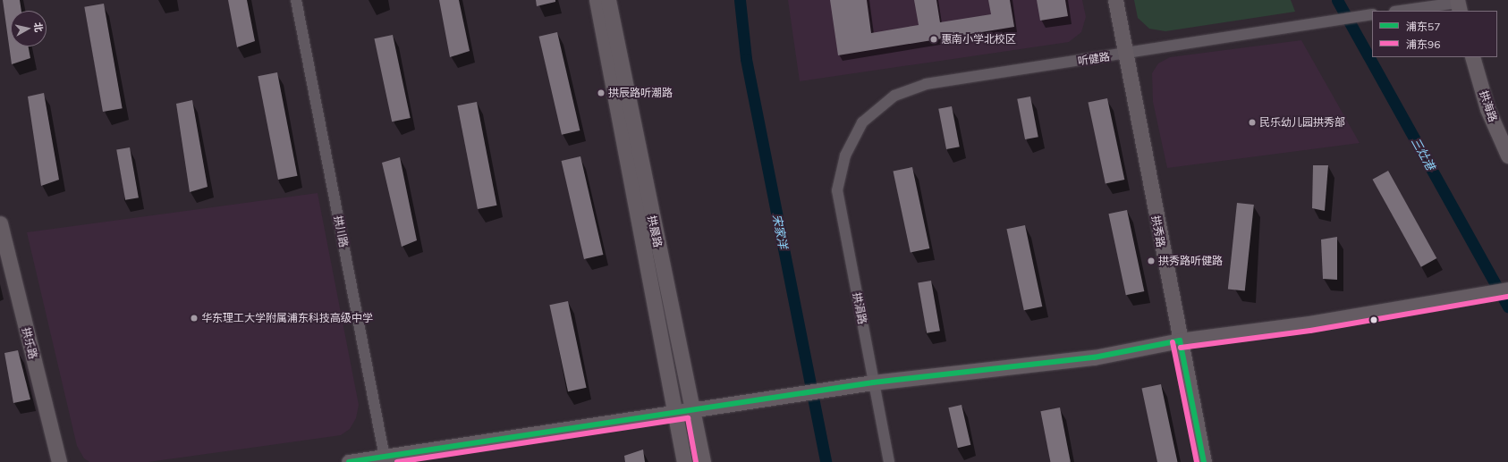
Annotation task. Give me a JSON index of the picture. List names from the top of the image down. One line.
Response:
{"streets":{"street":["听健路","拱海路","拱川路","拱晨路","拱秀路","拱涓路","拱乐路"]},"crossings":[["听健路","拱秀路"],["听健路","拱涓路"]],"water":["三灶港","宋家洋"],"places":["惠南小学北校区","拱辰路听潮路","民乐幼儿园拱秀部","拱秀路听健路","华东理工大学附属浦东科技高级中学"],"lines":["transit line 浦东96","transit line 浦东57"],"legend":["浦东57","浦东96"],"north":"right"}
